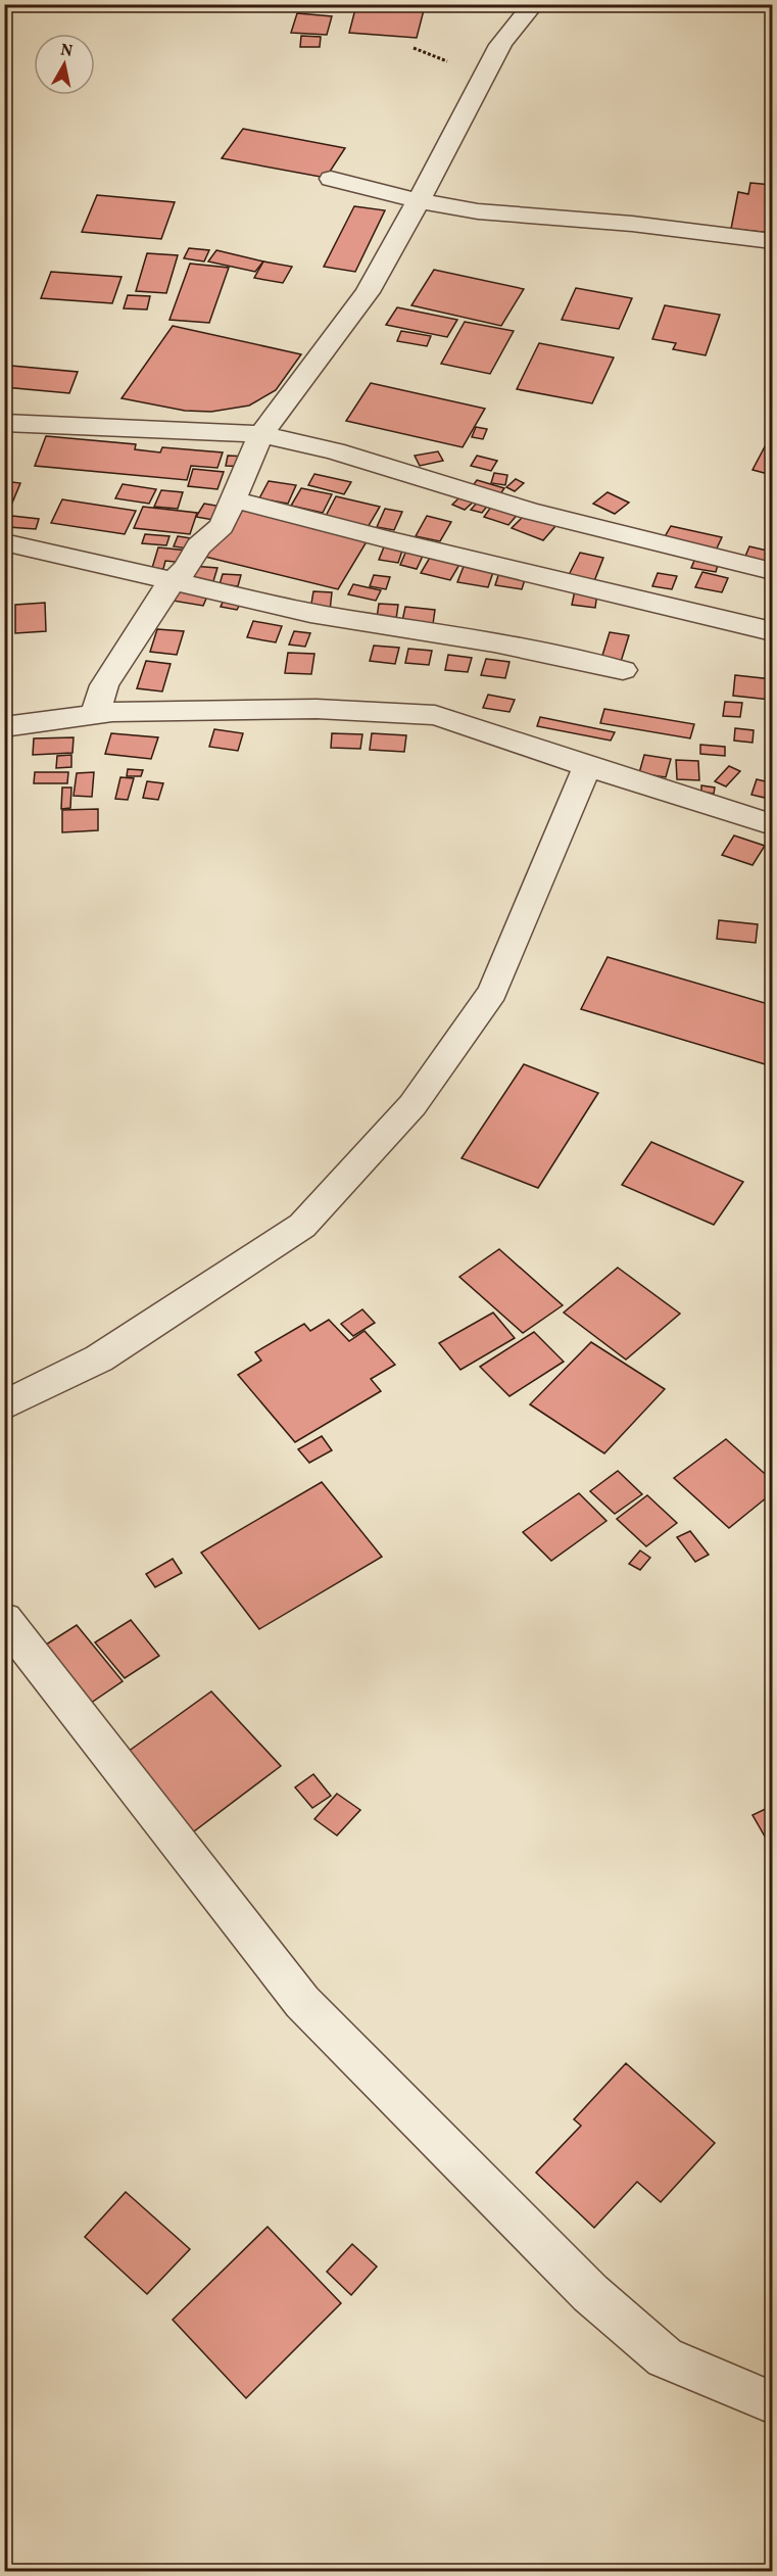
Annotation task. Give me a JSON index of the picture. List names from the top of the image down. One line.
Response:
{"north":"top"}
